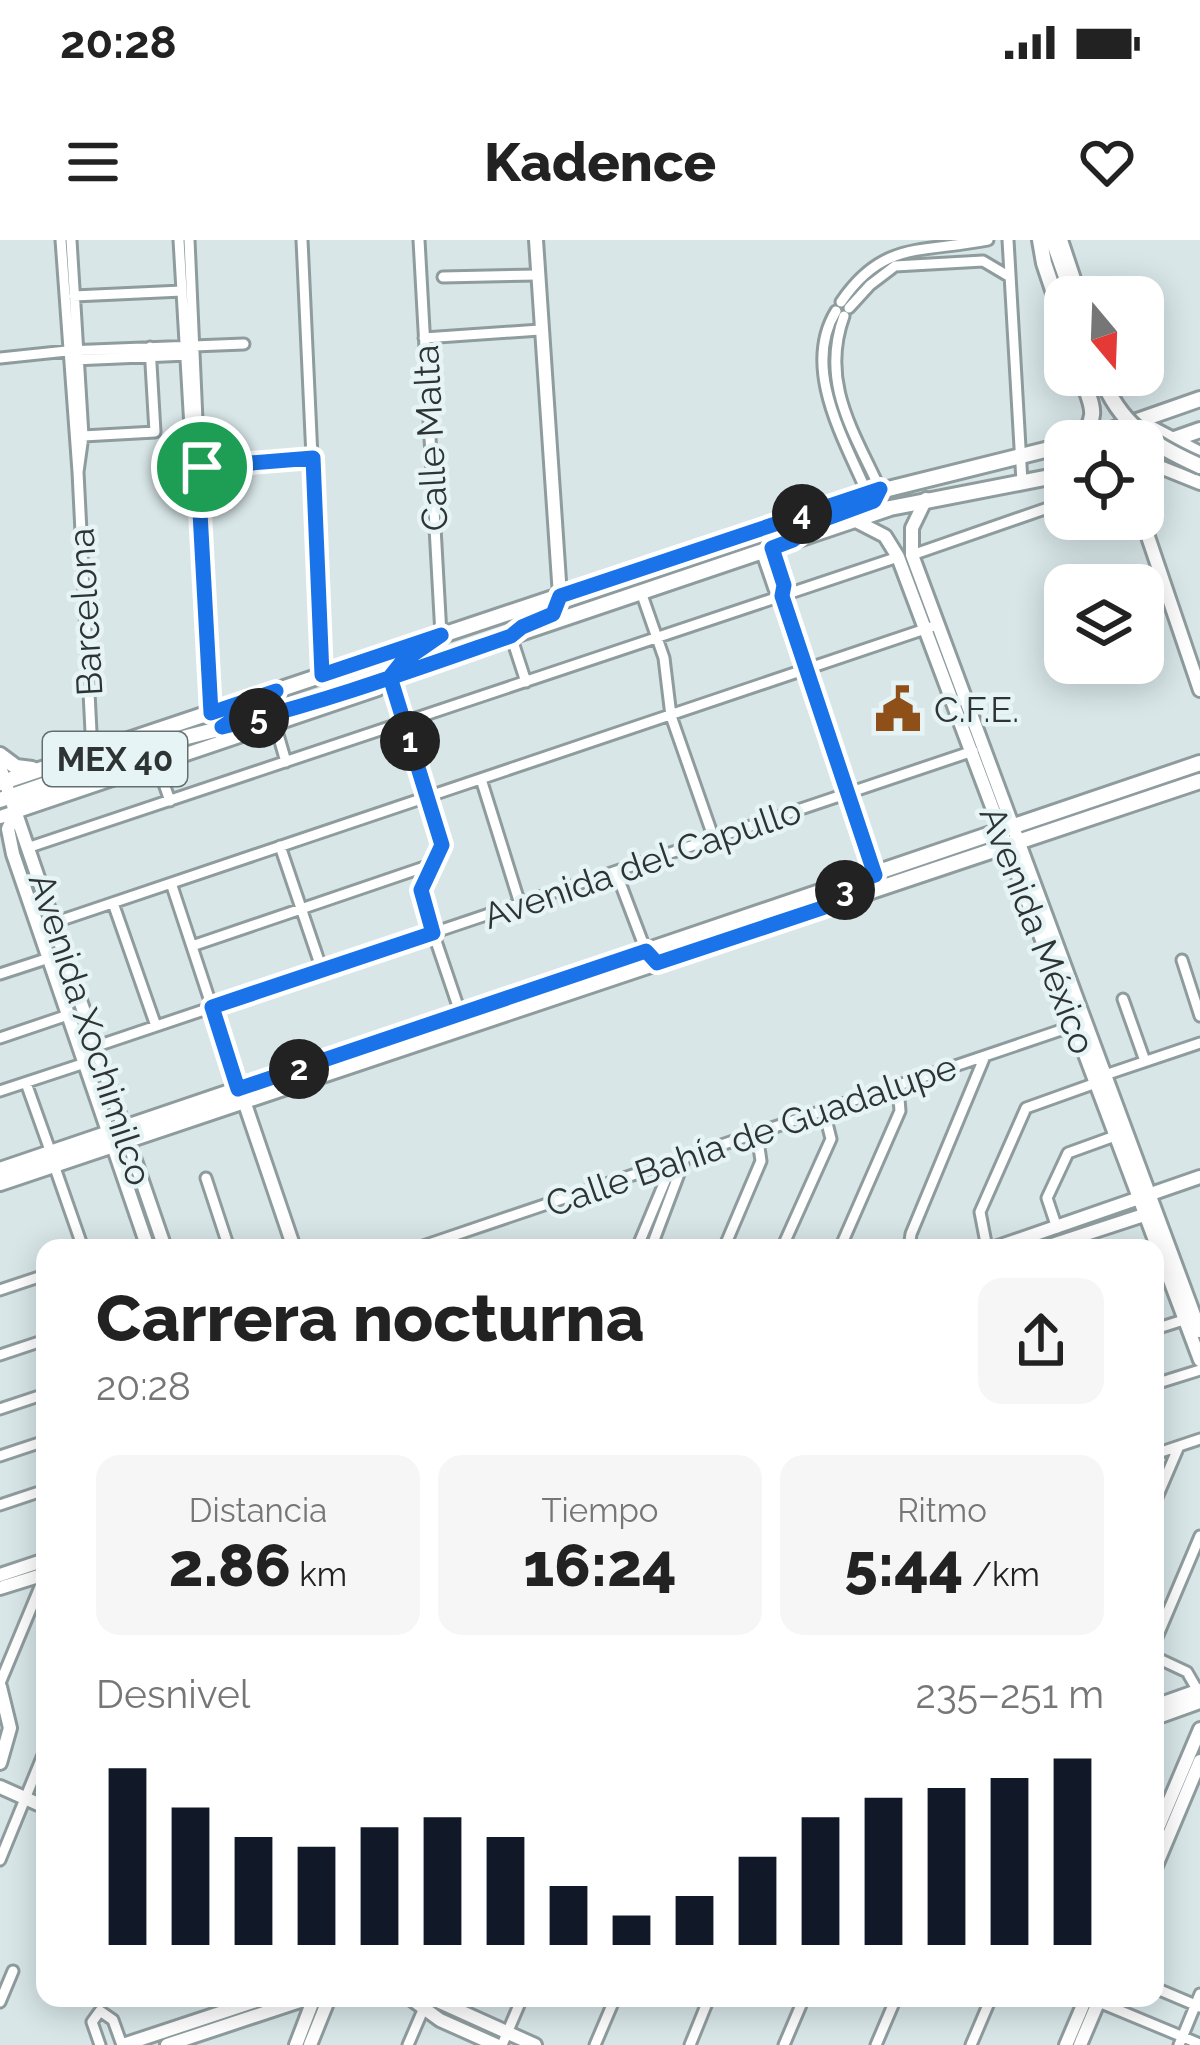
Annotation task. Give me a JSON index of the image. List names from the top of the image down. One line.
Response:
{"streets":{"main road":["MEX 40"],"street":["Calle Malta","Barcelona","Avenida del Capullo","Avenida México","Avenida Xochimilco","Calle Bahía de Guadalupe"]},"crossings":[["Calle Malta","MEX 40"],["Barcelona","MEX 40"],["MEX 40","Avenida México"],["MEX 40","Avenida Xochimilco"],["Avenida del Capullo","Avenida México"],["Avenida del Capullo","Avenida Xochimilco"],["Avenida México","Calle Bahía de Guadalupe"]],"places":{"public building":["C.F.E."]},"north":"bottom","page":{"status":"20:28","header":"Kadence","pins":["4","5","1","3","2"],"heading":["Carrera nocturna","20:28"],"stats":[["Distancia","2.86 km"],["Tiempo","16:24"],["Ritmo","5:44 /km"]],"chart":["Desnivel","235–251 m"]}}
